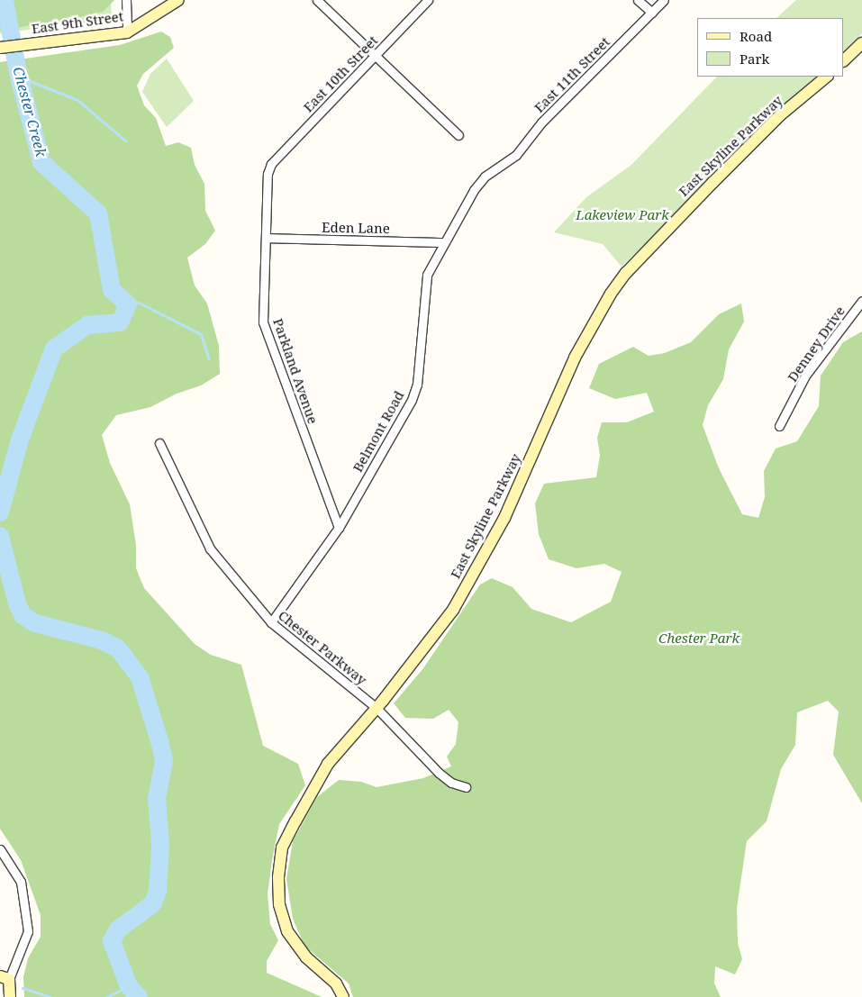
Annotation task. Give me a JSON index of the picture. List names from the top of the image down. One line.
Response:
{"streets":{"street":["East 9th Street","East 10th Street","East 11th Street","East Skyline Parkway","Eden Lane","Denney Drive","Parkland Avenue","Belmont Road","Chester Parkway"]},"crossings":[["East 10th Street","Parkland Avenue"],["East 11th Street","Belmont Road"],["East Skyline Parkway","Chester Parkway"],["Eden Lane","Parkland Avenue"],["Eden Lane","Belmont Road"],["Parkland Avenue","Belmont Road"],["Belmont Road","Chester Parkway"]],"water":["Chester Creek"],"parks":["Lakeview Park","Chester Park"],"legend":["Road","Park"]}
